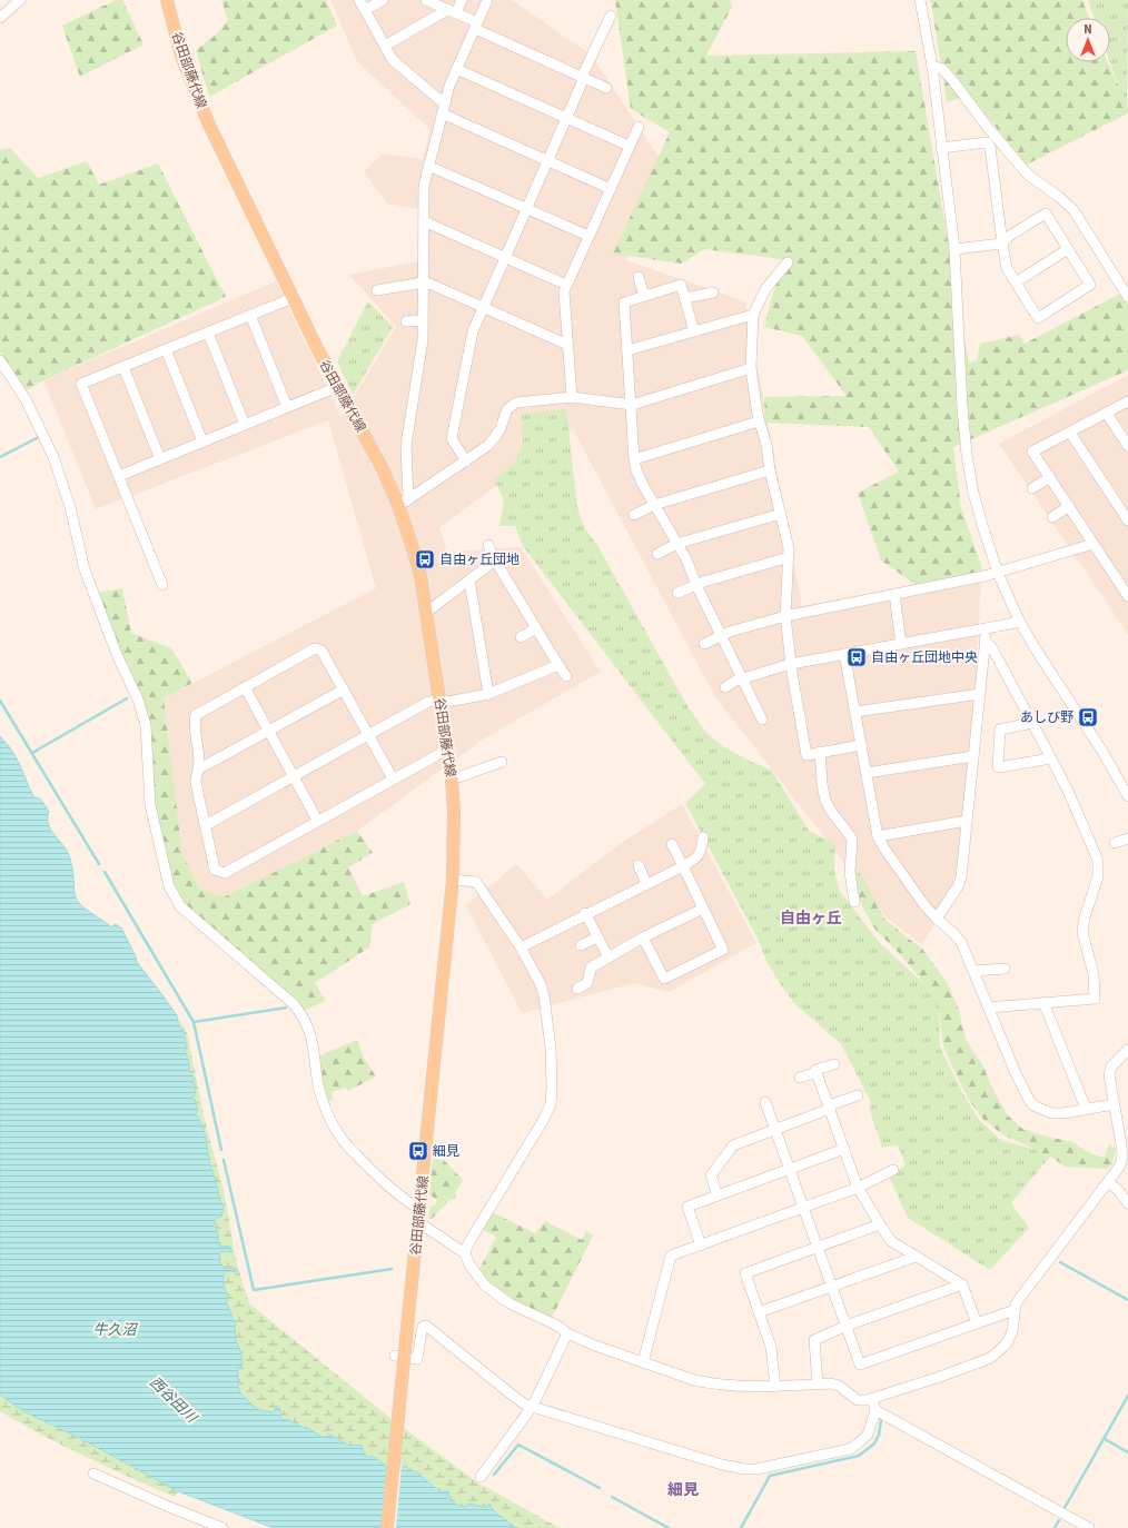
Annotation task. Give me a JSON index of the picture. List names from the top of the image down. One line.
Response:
{"streets":{"main road":["谷田部藤代線"]},"districts":["自由ヶ丘","細見"],"water":["牛久沼","西谷田川"],"places":{"bus stop":["自由ヶ丘団地","自由ヶ丘団地中央","あしび野","細見"]},"north":"top"}
